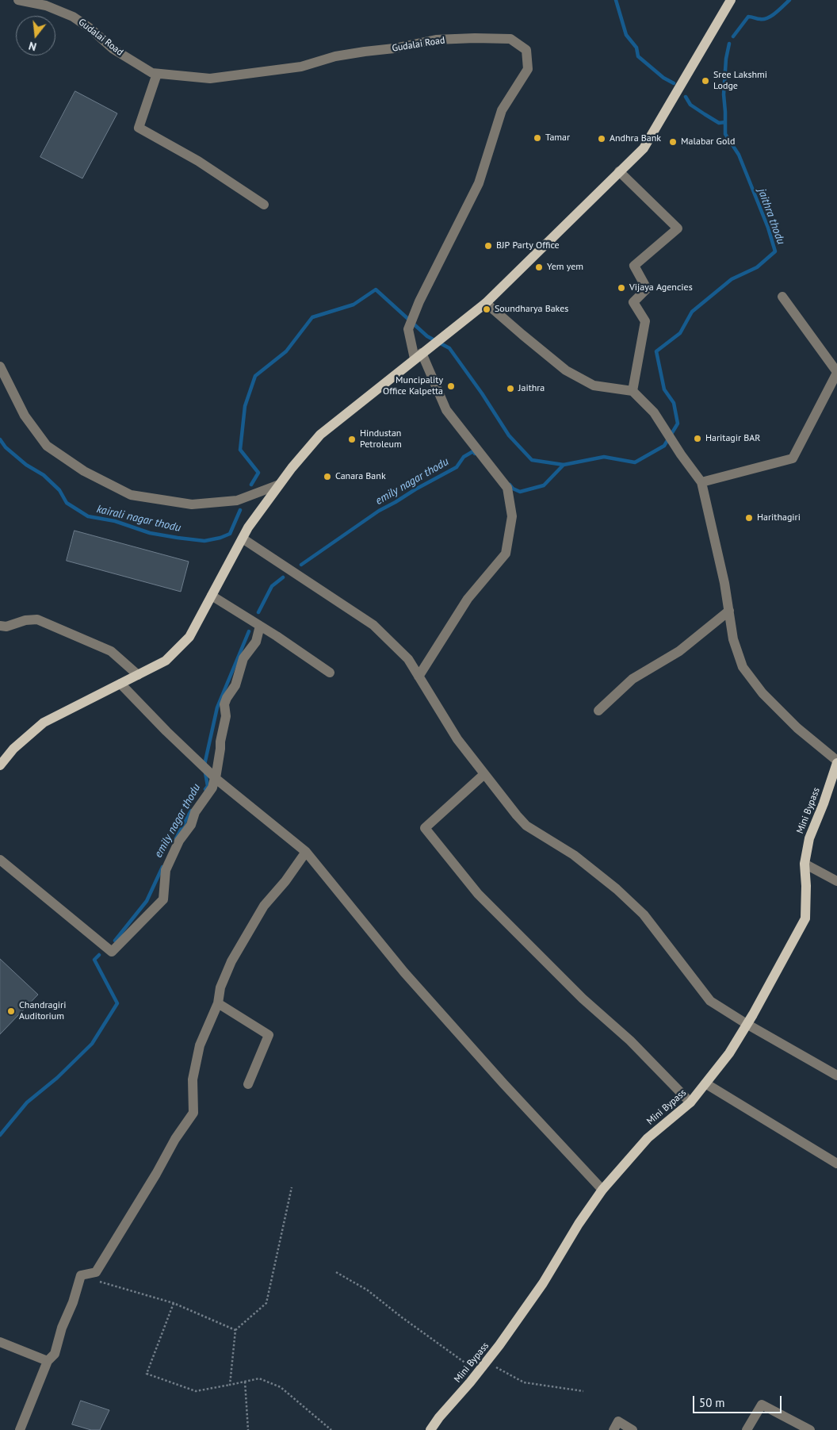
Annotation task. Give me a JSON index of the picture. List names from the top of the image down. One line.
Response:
{"streets":{"main road":["Mini Bypass"],"street":["Gudalai Road"]},"water":["jaithra thodu","emily nagar thodu","kairali nagar thodu"],"places":["Sree Lakshmi Lodge","Tamar","Andhra Bank","Malabar Gold","BJP Party Office","Yem yem","Vijaya Agencies","Soundharya Bakes","Muncipality Office Kalpetta","Jaithra","Haritagir BAR","Hindustan Petroleum","Canara Bank","Harithagiri","Chandragiri Auditorium"],"scale_bar":"50 m","north":"bottom"}
